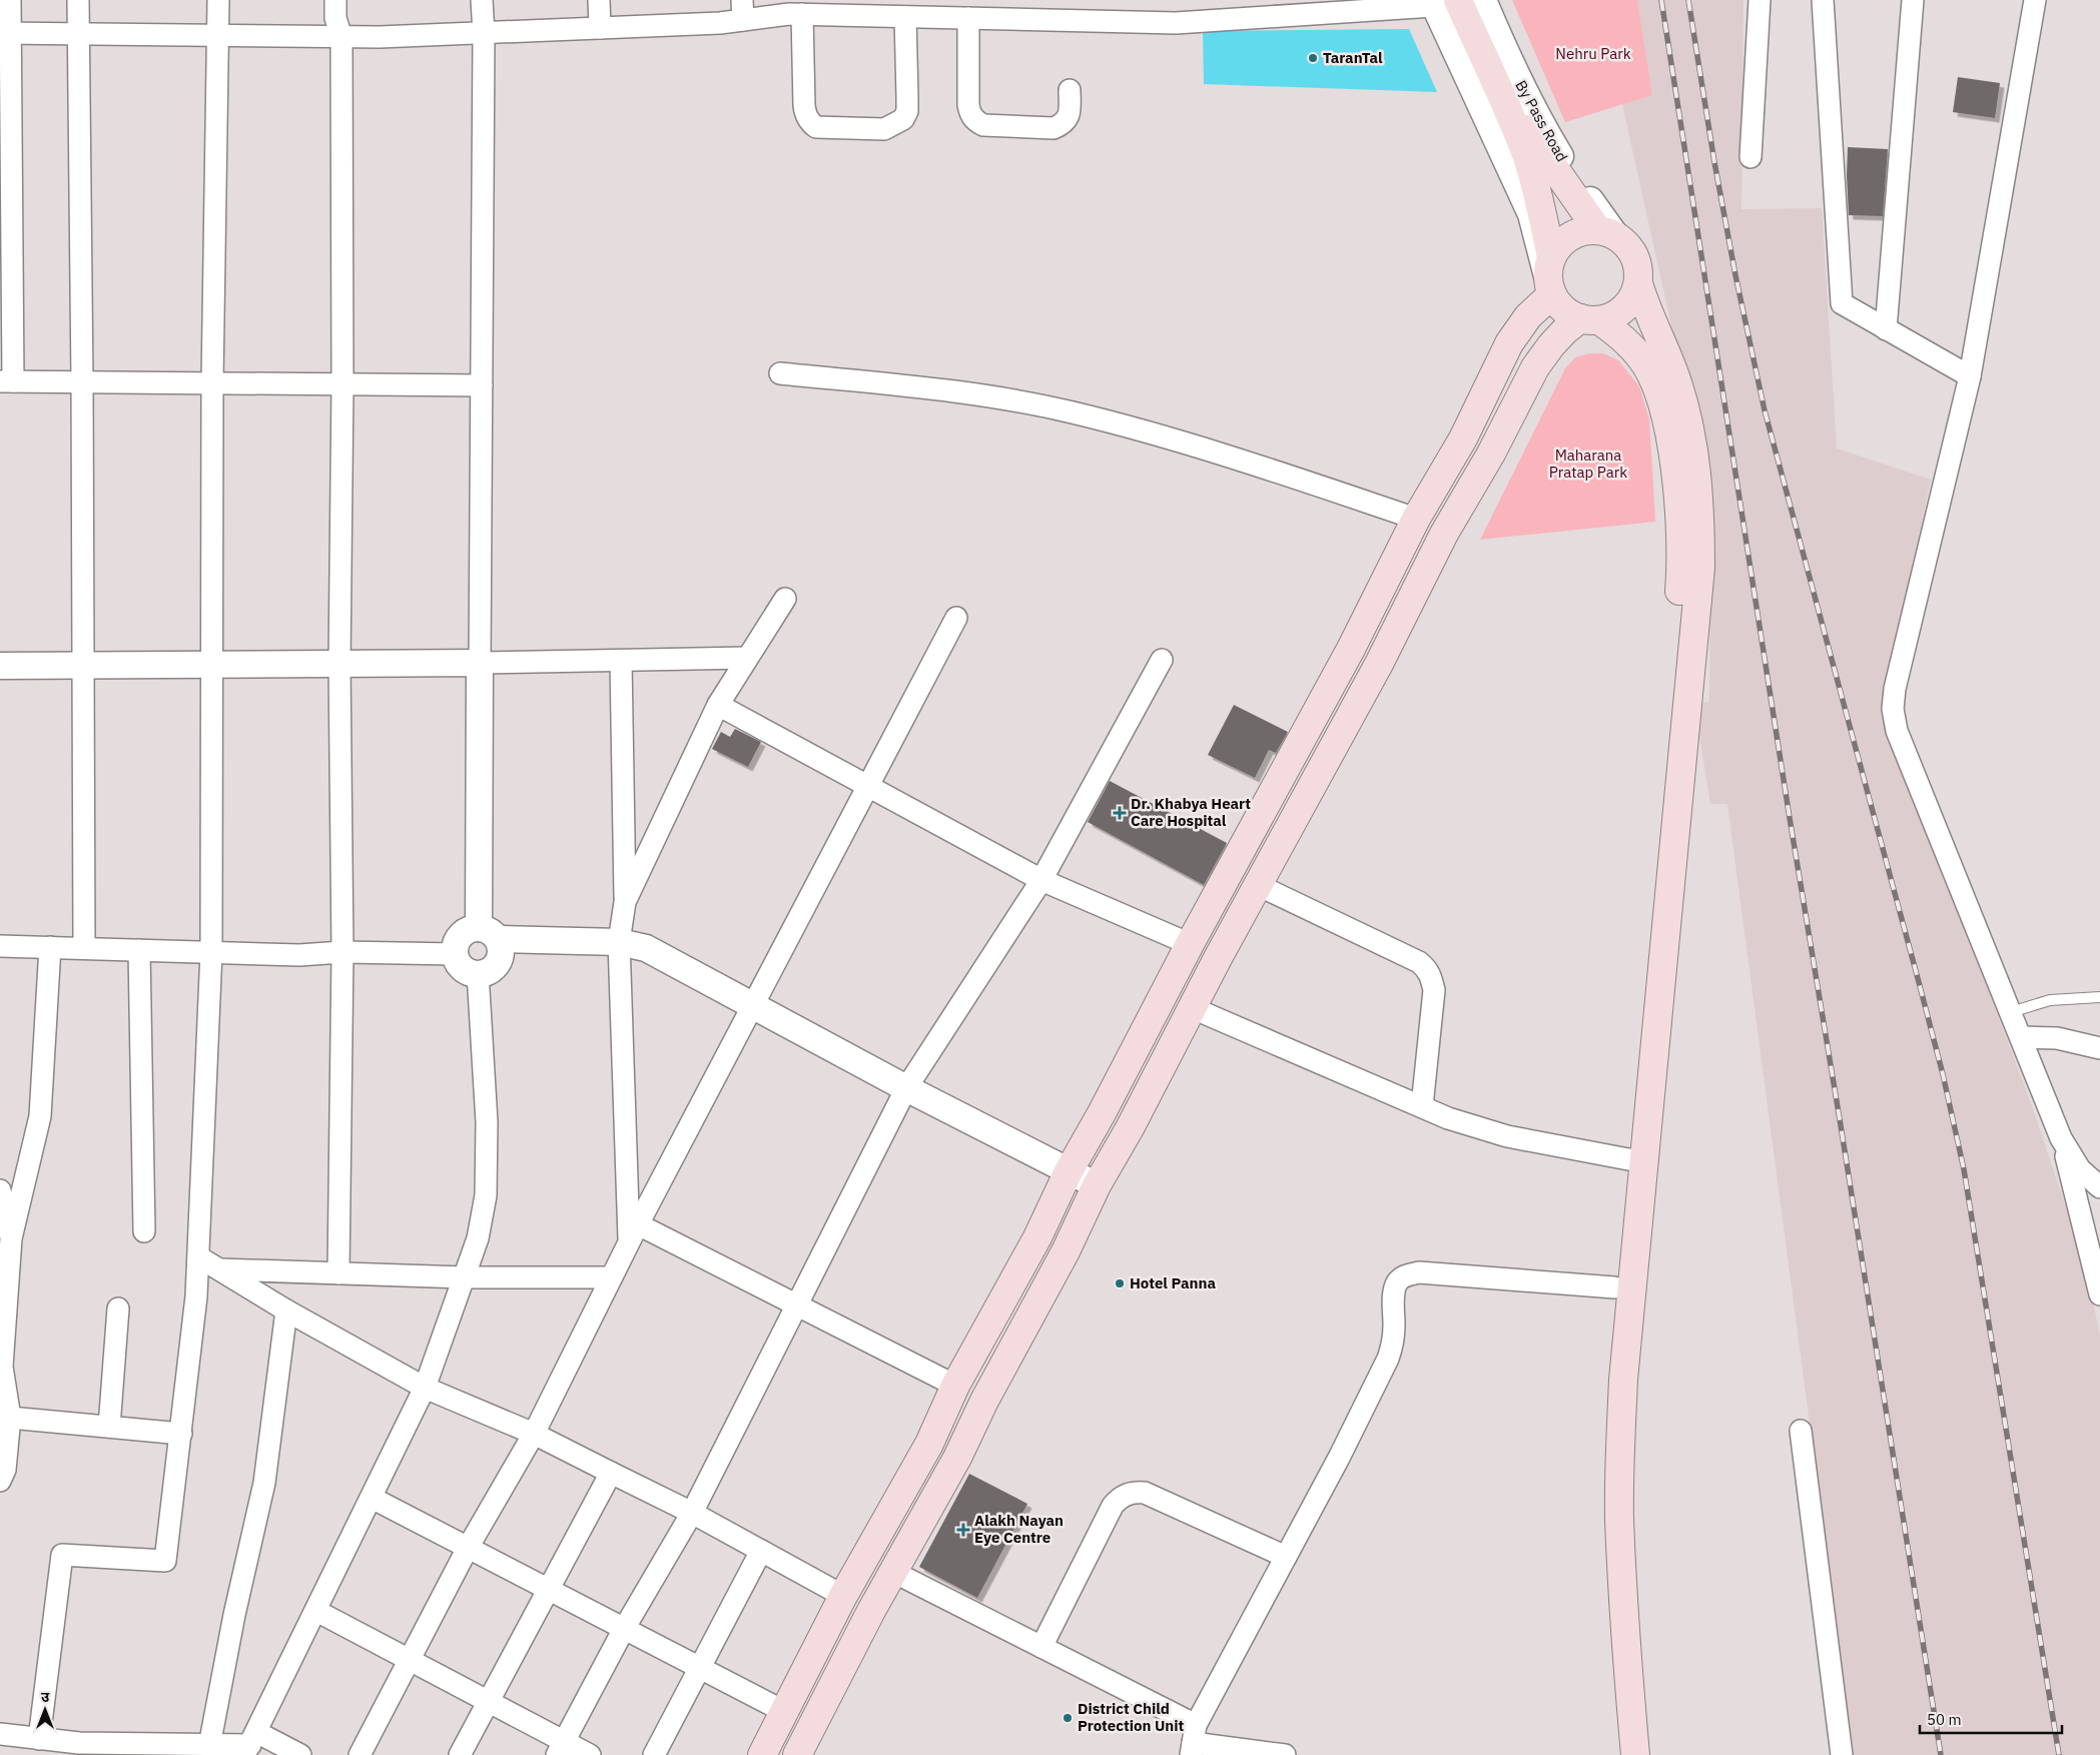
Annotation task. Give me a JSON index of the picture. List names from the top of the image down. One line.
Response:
{"streets":{"street":["By Pass Road"]},"parks":["Nehru Park","Maharana Pratap Park"],"places":{"other":["TaranTal","Hotel Panna","District Child Protection Unit"],"health":["Dr. Khabya Heart Care Hospital","Alakh Nayan Eye Centre"]},"scale_bar":"50 m","north":"top"}
